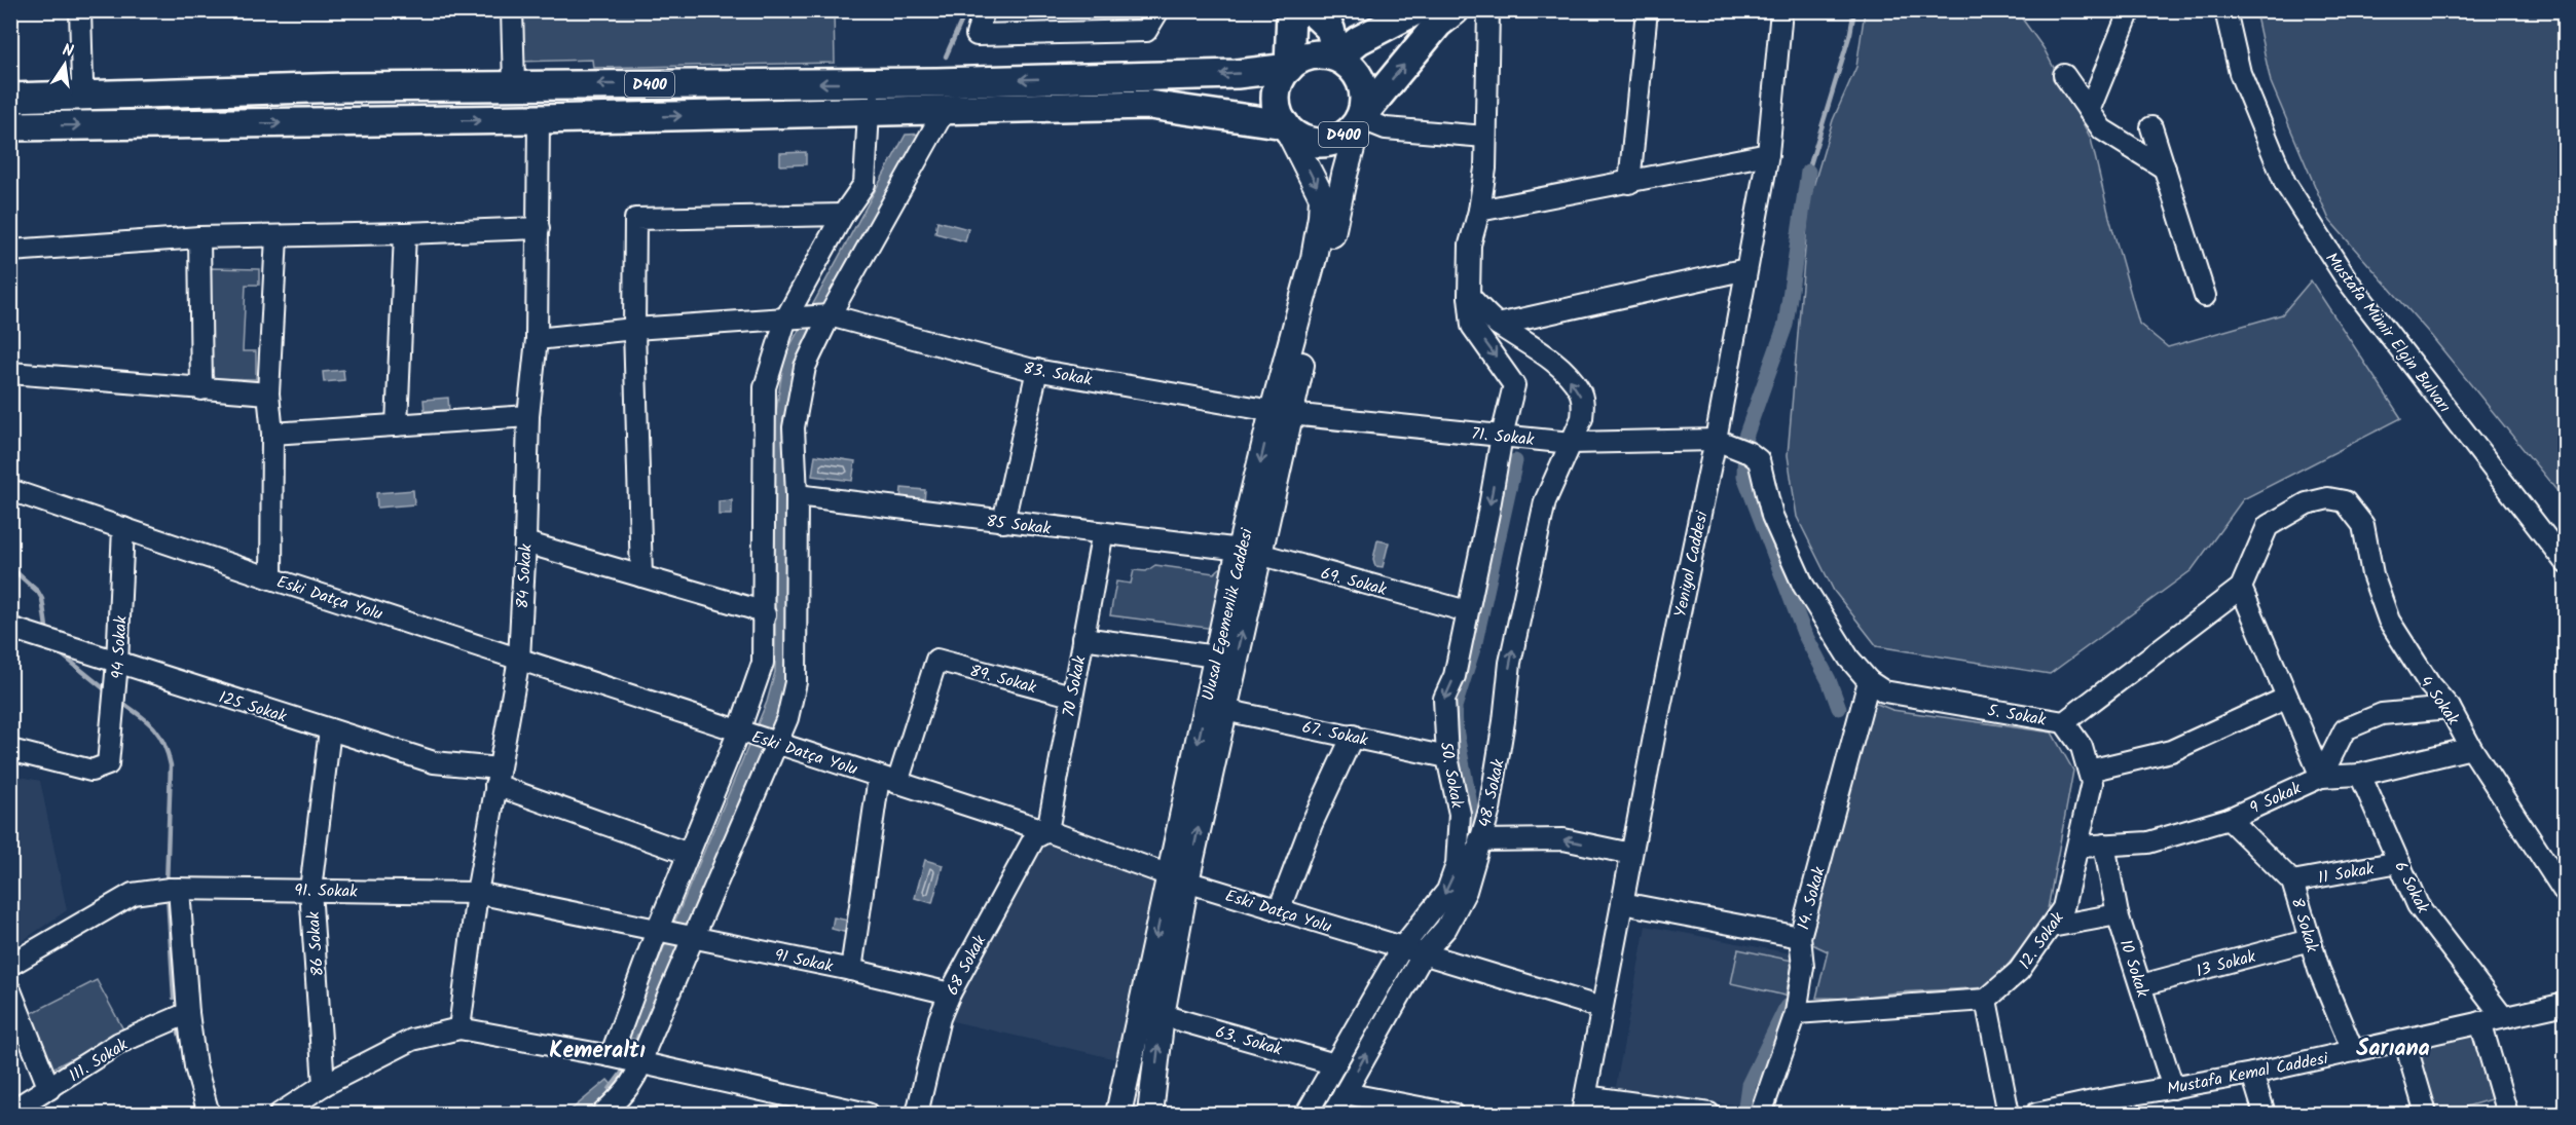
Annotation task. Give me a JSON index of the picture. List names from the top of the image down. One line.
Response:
{"streets":{"highway":["D400"],"main road":["Ulusal Egemenlik Caddesi"],"street":["Mustafa Münir Elgin Bulvarı","83. Sokak","71. Sokak","85 Sokak","Yeniyol Caddesi","84 Sokak","69. Sokak","Eski Datça Yolu","94 Sokak","89. Sokak","70 Sokak","4 Sokak","125 Sokak","5. Sokak","67. Sokak","50. Sokak","48. Sokak","9 Sokak","11 Sokak","6 Sokak","91. Sokak","14. Sokak","8 Sokak","12. Sokak","86 Sokak","91 Sokak","13 Sokak","68 Sokak","10 Sokak","63. Sokak","111. Sokak","Mustafa Kemal Caddesi"]},"crossings":[["D400","84 Sokak"],["D400","Ulusal Egemenlik Caddesi"],["83. Sokak","71. Sokak"],["83. Sokak","84 Sokak"],["83. Sokak","Ulusal Egemenlik Caddesi"],["71. Sokak","Yeniyol Caddesi"],["71. Sokak","Ulusal Egemenlik Caddesi"],["71. Sokak","5. Sokak"],["71. Sokak","50. Sokak"],["71. Sokak","48. Sokak"],["85 Sokak","69. Sokak"],["85 Sokak","Ulusal Egemenlik Caddesi"],["85 Sokak","70 Sokak"],["Yeniyol Caddesi","Eski Datça Yolu"],["Yeniyol Caddesi","5. Sokak"],["84 Sokak","Eski Datça Yolu"],["84 Sokak","125 Sokak"],["84 Sokak","91. Sokak"],["69. Sokak","Ulusal Egemenlik Caddesi"],["69. Sokak","50. Sokak"],["Eski Datça Yolu","Ulusal Egemenlik Caddesi"],["Eski Datça Yolu","94 Sokak"],["Eski Datça Yolu","89. Sokak"],["Eski Datça Yolu","70 Sokak"],["Eski Datça Yolu","50. Sokak"],["Eski Datça Yolu","48. Sokak"],["Eski Datça Yolu","68 Sokak"],["Ulusal Egemenlik Caddesi","67. Sokak"],["Ulusal Egemenlik Caddesi","63. Sokak"],["94 Sokak","125 Sokak"],["89. Sokak","70 Sokak"],["70 Sokak","68 Sokak"],["4 Sokak","5. Sokak"],["4 Sokak","9 Sokak"],["125 Sokak","86 Sokak"],["5. Sokak","14. Sokak"],["5. Sokak","12. Sokak"],["67. Sokak","50. Sokak"],["50. Sokak","48. Sokak"],["50. Sokak","63. Sokak"],["9 Sokak","6 Sokak"],["9 Sokak","8 Sokak"],["9 Sokak","12. Sokak"],["9 Sokak","10 Sokak"],["11 Sokak","6 Sokak"],["11 Sokak","8 Sokak"],["6 Sokak","Mustafa Kemal Caddesi"],["91. Sokak","86 Sokak"],["91. Sokak","91 Sokak"],["8 Sokak","13 Sokak"],["8 Sokak","Mustafa Kemal Caddesi"],["91 Sokak","68 Sokak"],["13 Sokak","10 Sokak"],["10 Sokak","Mustafa Kemal Caddesi"]],"one_way":["50. Sokak","48. Sokak"],"districts":["Sarıana","Kemeraltı"],"north":"top"}
